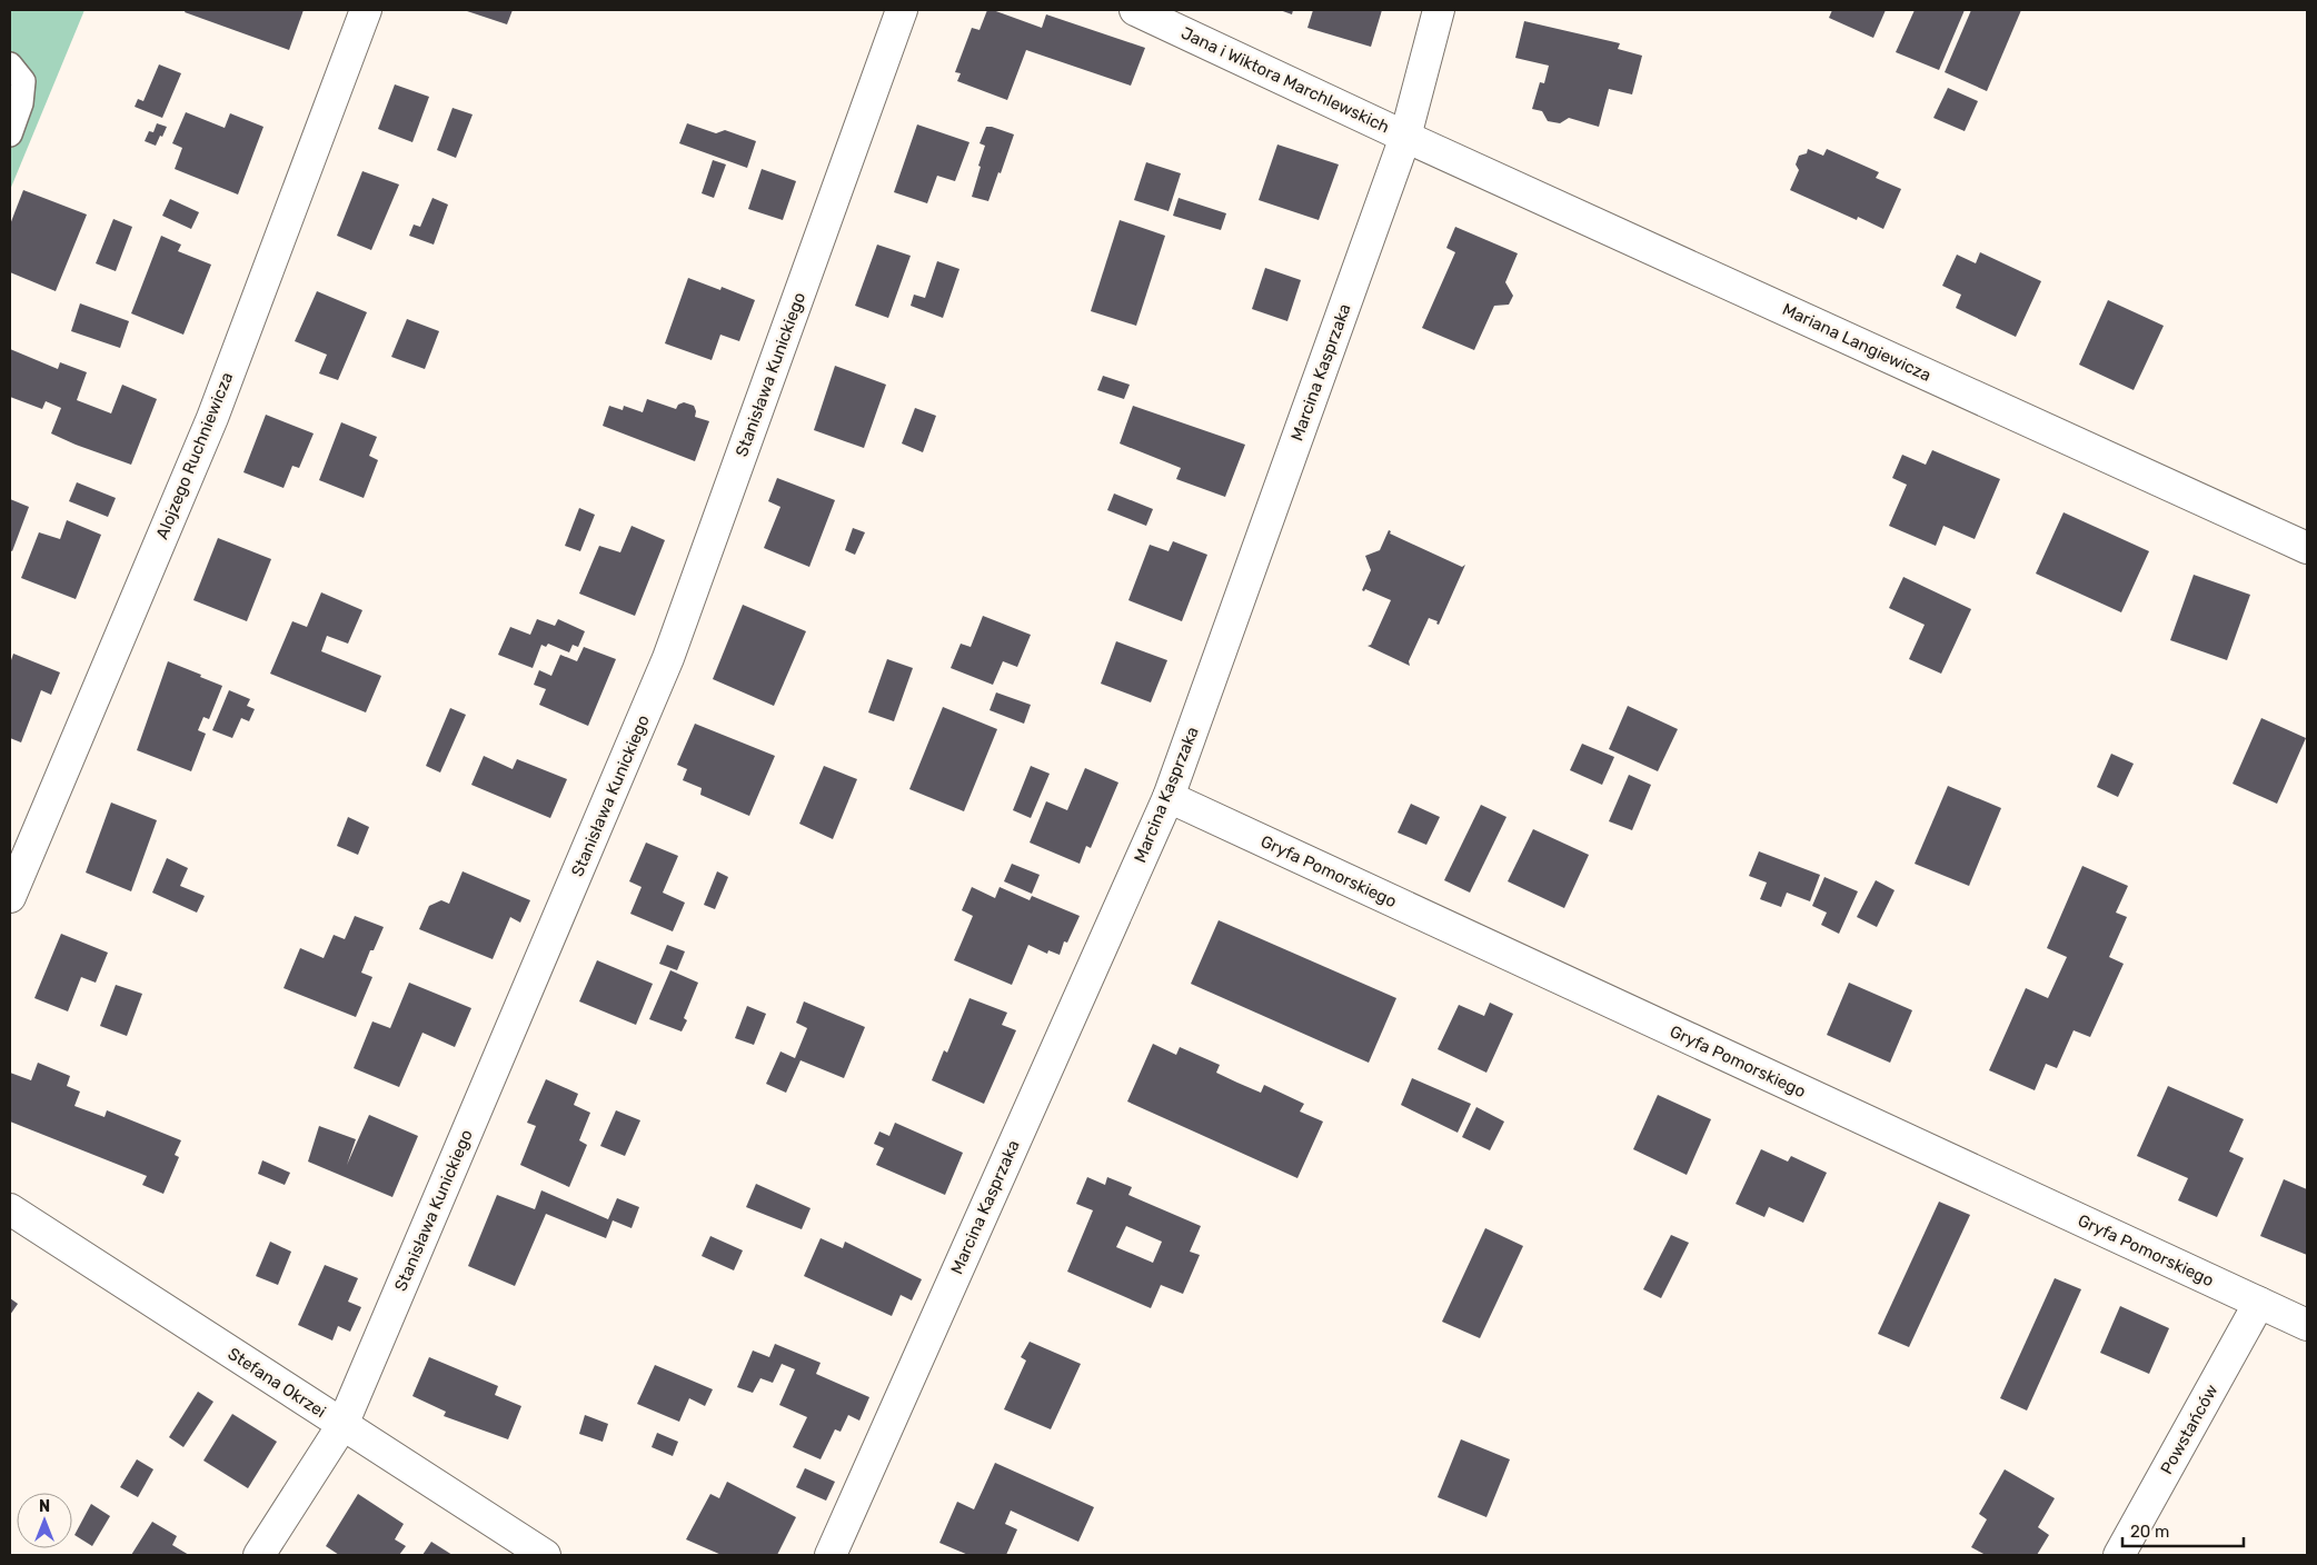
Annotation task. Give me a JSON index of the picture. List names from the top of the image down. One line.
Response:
{"streets":{"street":["Jana i Wiktora Marchlewskich","Mariana Langiewicza","Marcina Kasprzaka","Stanisława Kunickiego","Alojzego Ruchniewicza","Gryfa Pomorskiego","Stefana Okrzei","Powstańców"]},"crossings":[["Jana i Wiktora Marchlewskich","Mariana Langiewicza"],["Jana i Wiktora Marchlewskich","Marcina Kasprzaka"],["Mariana Langiewicza","Marcina Kasprzaka"],["Marcina Kasprzaka","Gryfa Pomorskiego"],["Stanisława Kunickiego","Stefana Okrzei"],["Gryfa Pomorskiego","Powstańców"]],"scale_bar":"20 m","north":"top"}
